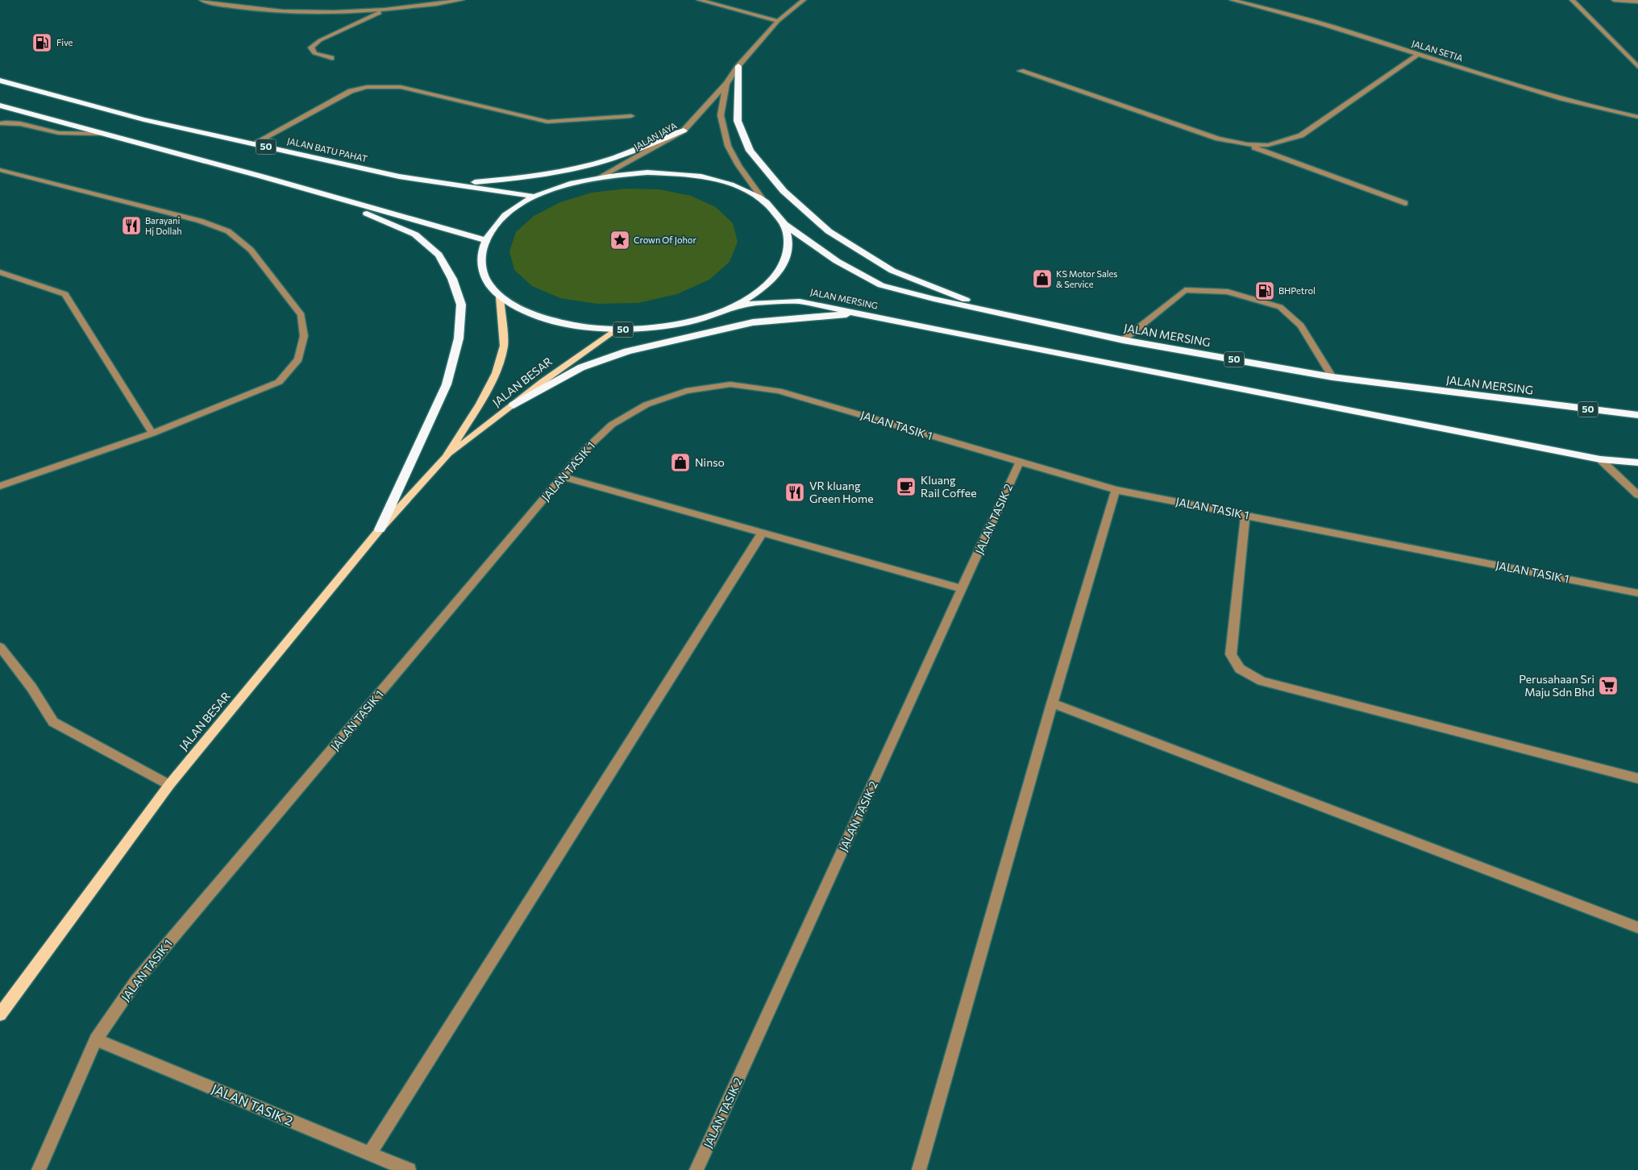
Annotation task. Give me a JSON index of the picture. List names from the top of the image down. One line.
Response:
{"streets":{"highway":["50","JALAN BATU PAHAT","JALAN MERSING"],"main road":["JALAN BESAR"],"street":["JALAN SETIA","JALAN JAYA","JALAN TASIK 1","JALAN TASIK 2"]},"crossings":[["JALAN JAYA","50"],["50","JALAN BATU PAHAT"],["50","JALAN MERSING"],["50","JALAN BESAR"],["JALAN TASIK 1","JALAN TASIK 2"]],"places":{"fuel station":["Five","BHPetrol"],"restaurant":["Barayani Hj Dollah","VR kluang Green Home"],"place":["Crown Of Johor"],"shop":["KS Motor Sales & Service","Ninso"],"cafe":["Kluang Rail Coffee"],"supermarket":["Perusahaan Sri Maju Sdn Bhd"]}}
